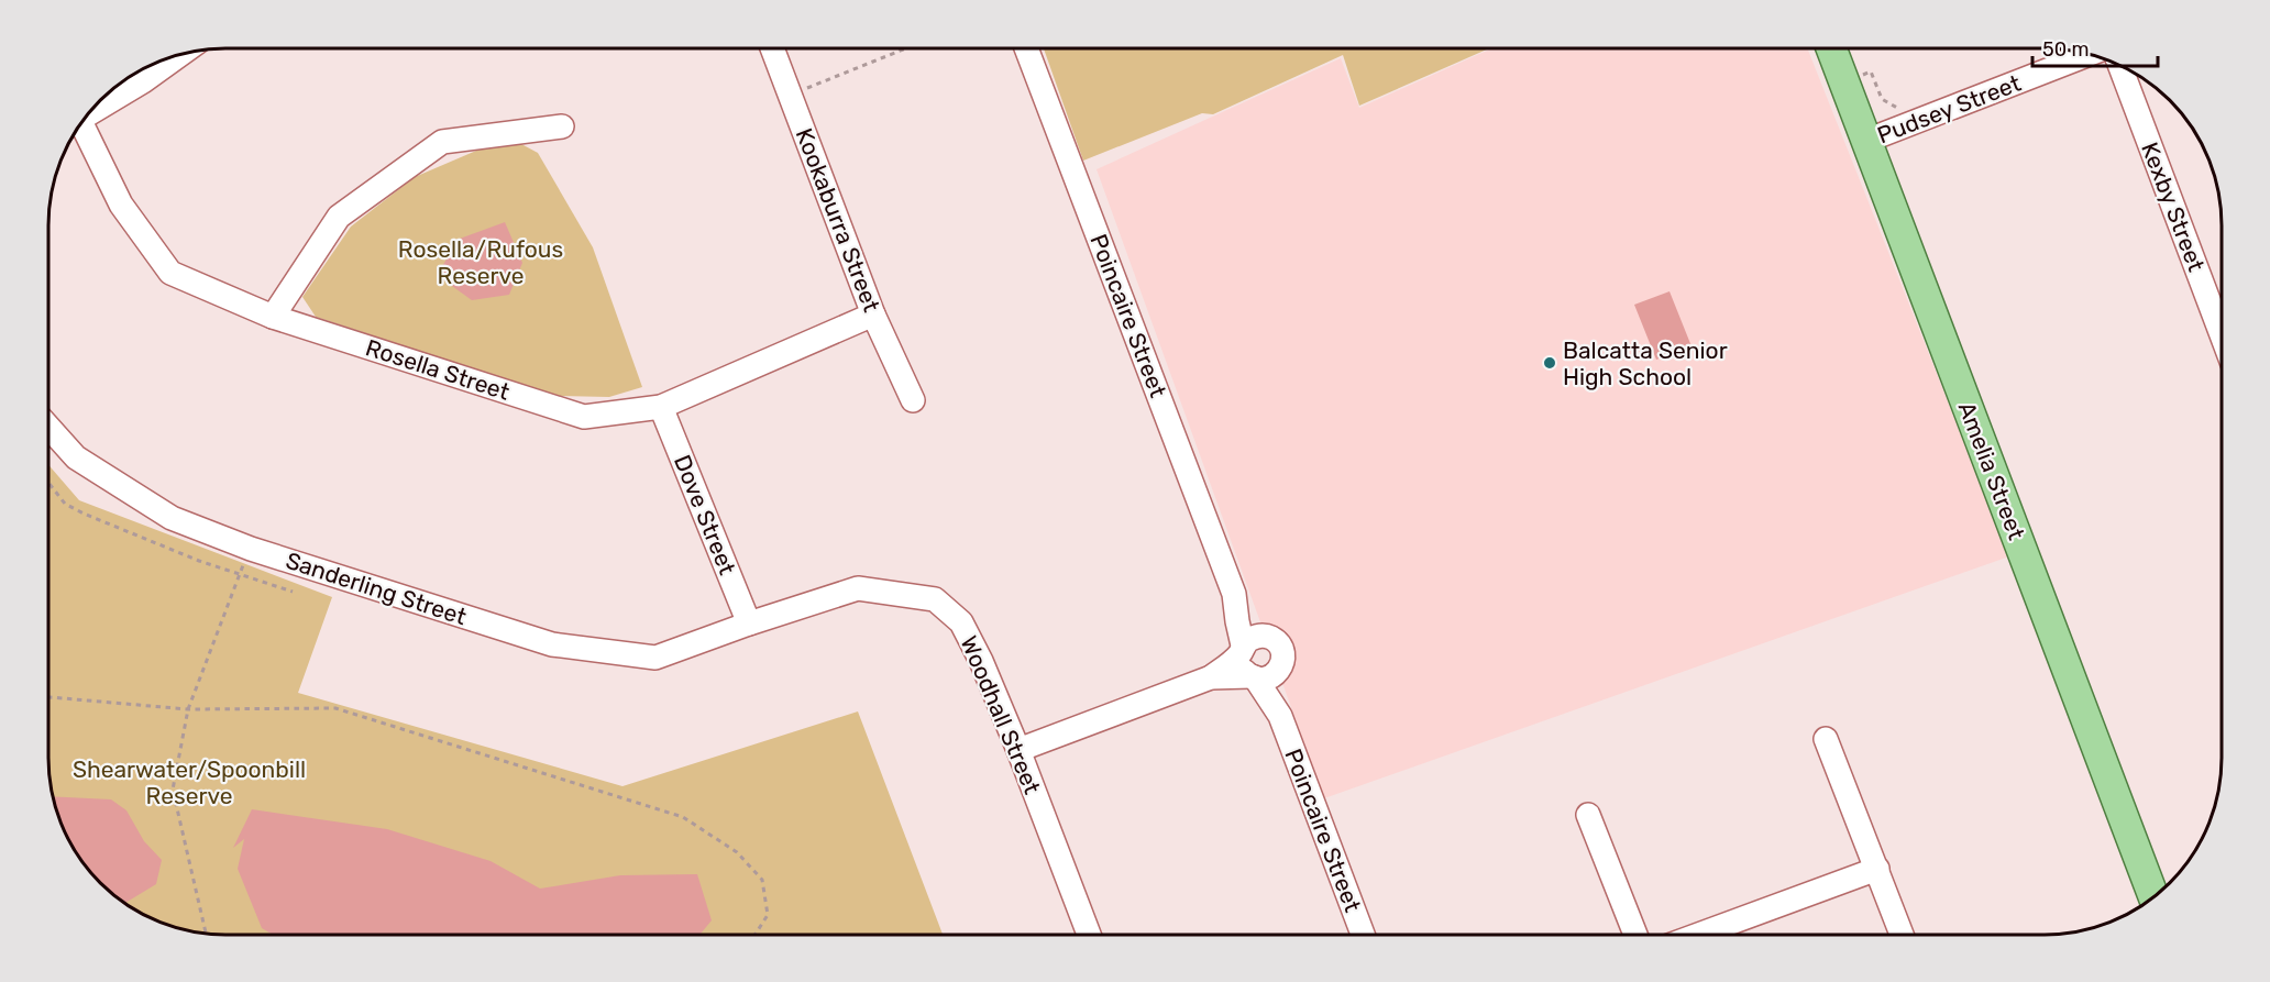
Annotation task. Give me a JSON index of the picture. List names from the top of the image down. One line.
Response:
{"streets":{"main road":["Amelia Street"],"street":["Pudsey Street","Kexby Street","Kookaburra Street","Poincaire Street","Rosella Street","Dove Street","Sanderling Street","Woodhall Street"]},"crossings":[["Pudsey Street","Amelia Street"],["Kookaburra Street","Rosella Street"],["Rosella Street","Dove Street"],["Dove Street","Sanderling Street"],["Dove Street","Woodhall Street"],["Sanderling Street","Woodhall Street"]],"parks":["Rosella/Rufous Reserve","Shearwater/Spoonbill Reserve"],"places":["Balcatta Senior High School"],"scale_bar":"50 m"}
